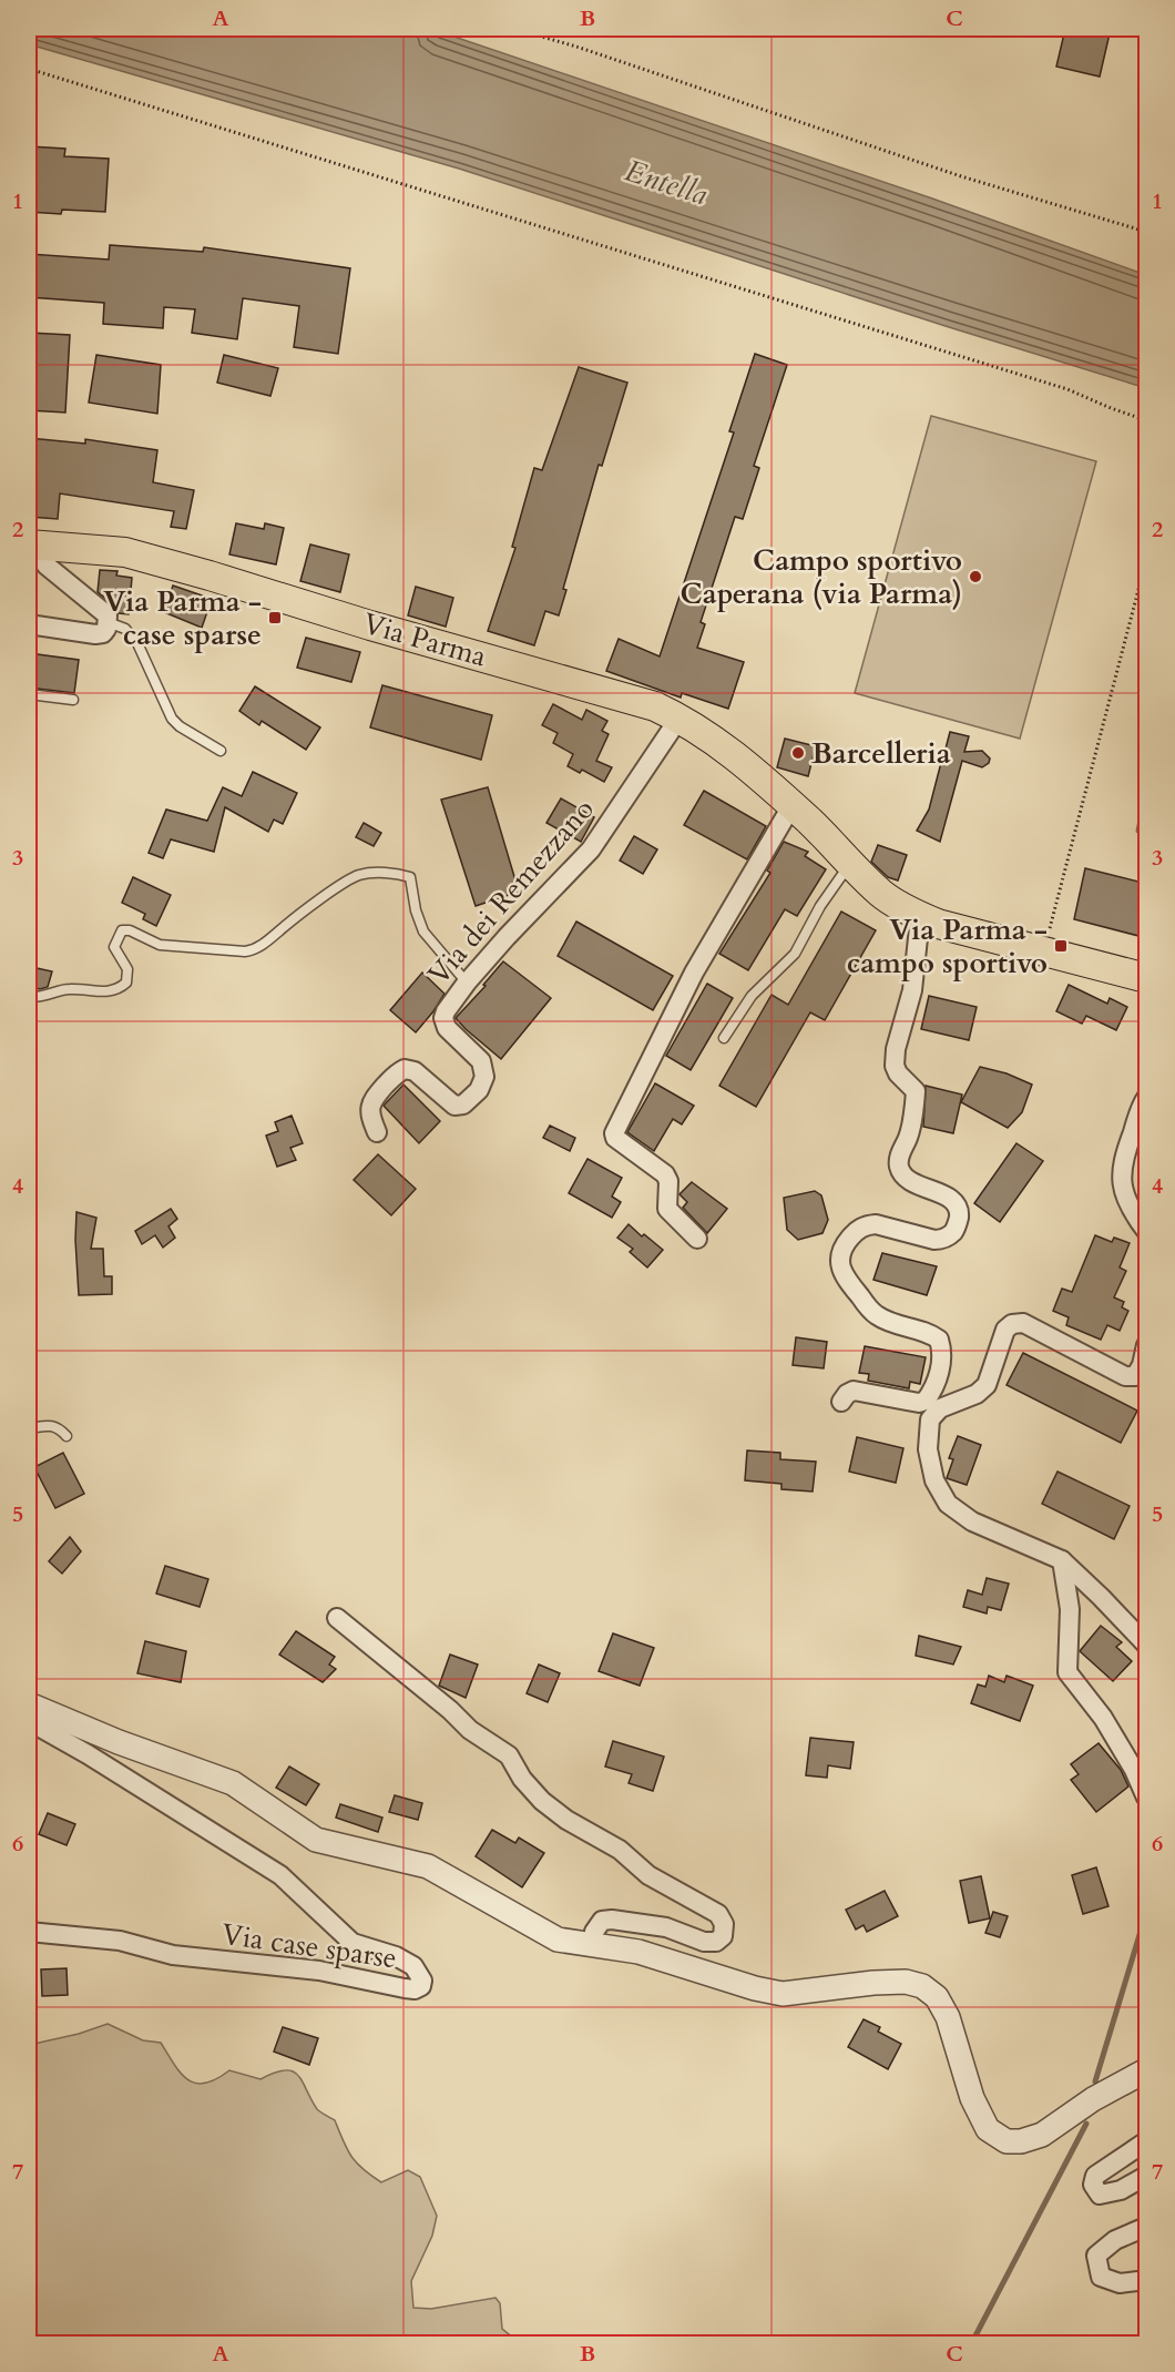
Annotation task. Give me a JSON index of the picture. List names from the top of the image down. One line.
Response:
{"streets":{"main road":["Via Parma"],"street":["Via dei Remezzano","Via case sparse"]},"crossings":[["Via Parma","Via dei Remezzano"]],"water":["Entella"],"places":{"other":["Campo sportivo Caperana (via Parma)","Barcelleria"],"transit":["Via Parma - case sparse","Via Parma - campo sportivo"]},"grid":{"columns":["A","B","C"],"rows":["1","2","3","4","5","6","7"]}}
